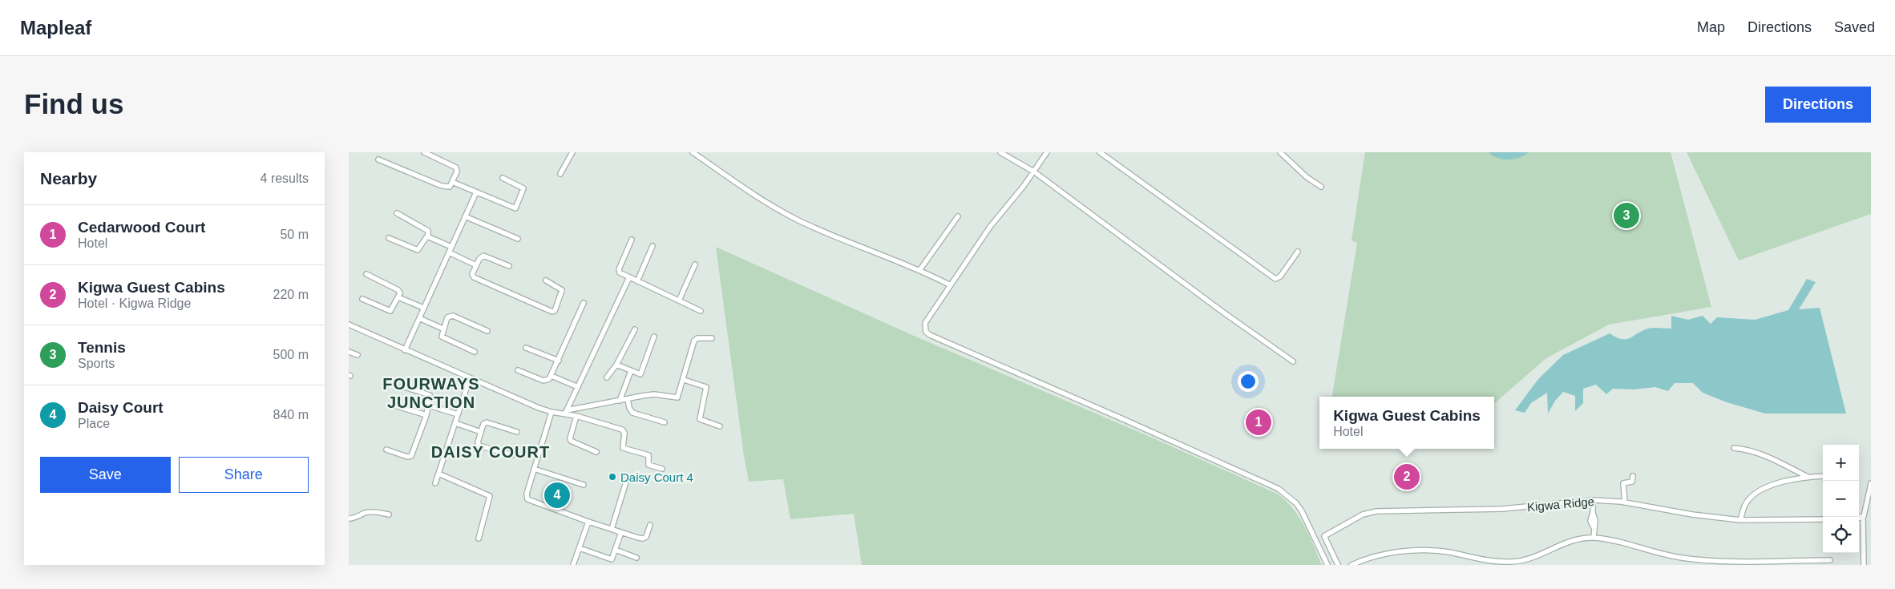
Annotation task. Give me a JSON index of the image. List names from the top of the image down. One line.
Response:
{"streets":{"street":["Kigwa Ridge"]},"districts":["FOURWAYS JUNCTION","DAISY COURT"],"places":["Daisy Court 4"],"page":{"header":"Mapleaf","nav":["Map","Directions","Saved"],"buttons":["Directions",["Save","Share"]],"title":"Find us","heading":["Nearby","4 results"],"pins":["3","1","2","4"],"list":[{"mark":"1","name":"Cedarwood Court","note":"Hotel","value":"50 m"},{"mark":"2","name":"Kigwa Guest Cabins","note":"Hotel · Kigwa Ridge","value":"220 m"},{"mark":"3","name":"Tennis","note":"Sports","value":"500 m"},{"mark":"4","name":"Daisy Court","note":"Place","value":"840 m"}],"popup":["Kigwa Guest Cabins","Hotel"],"map_buttons":["+","−"]}}
